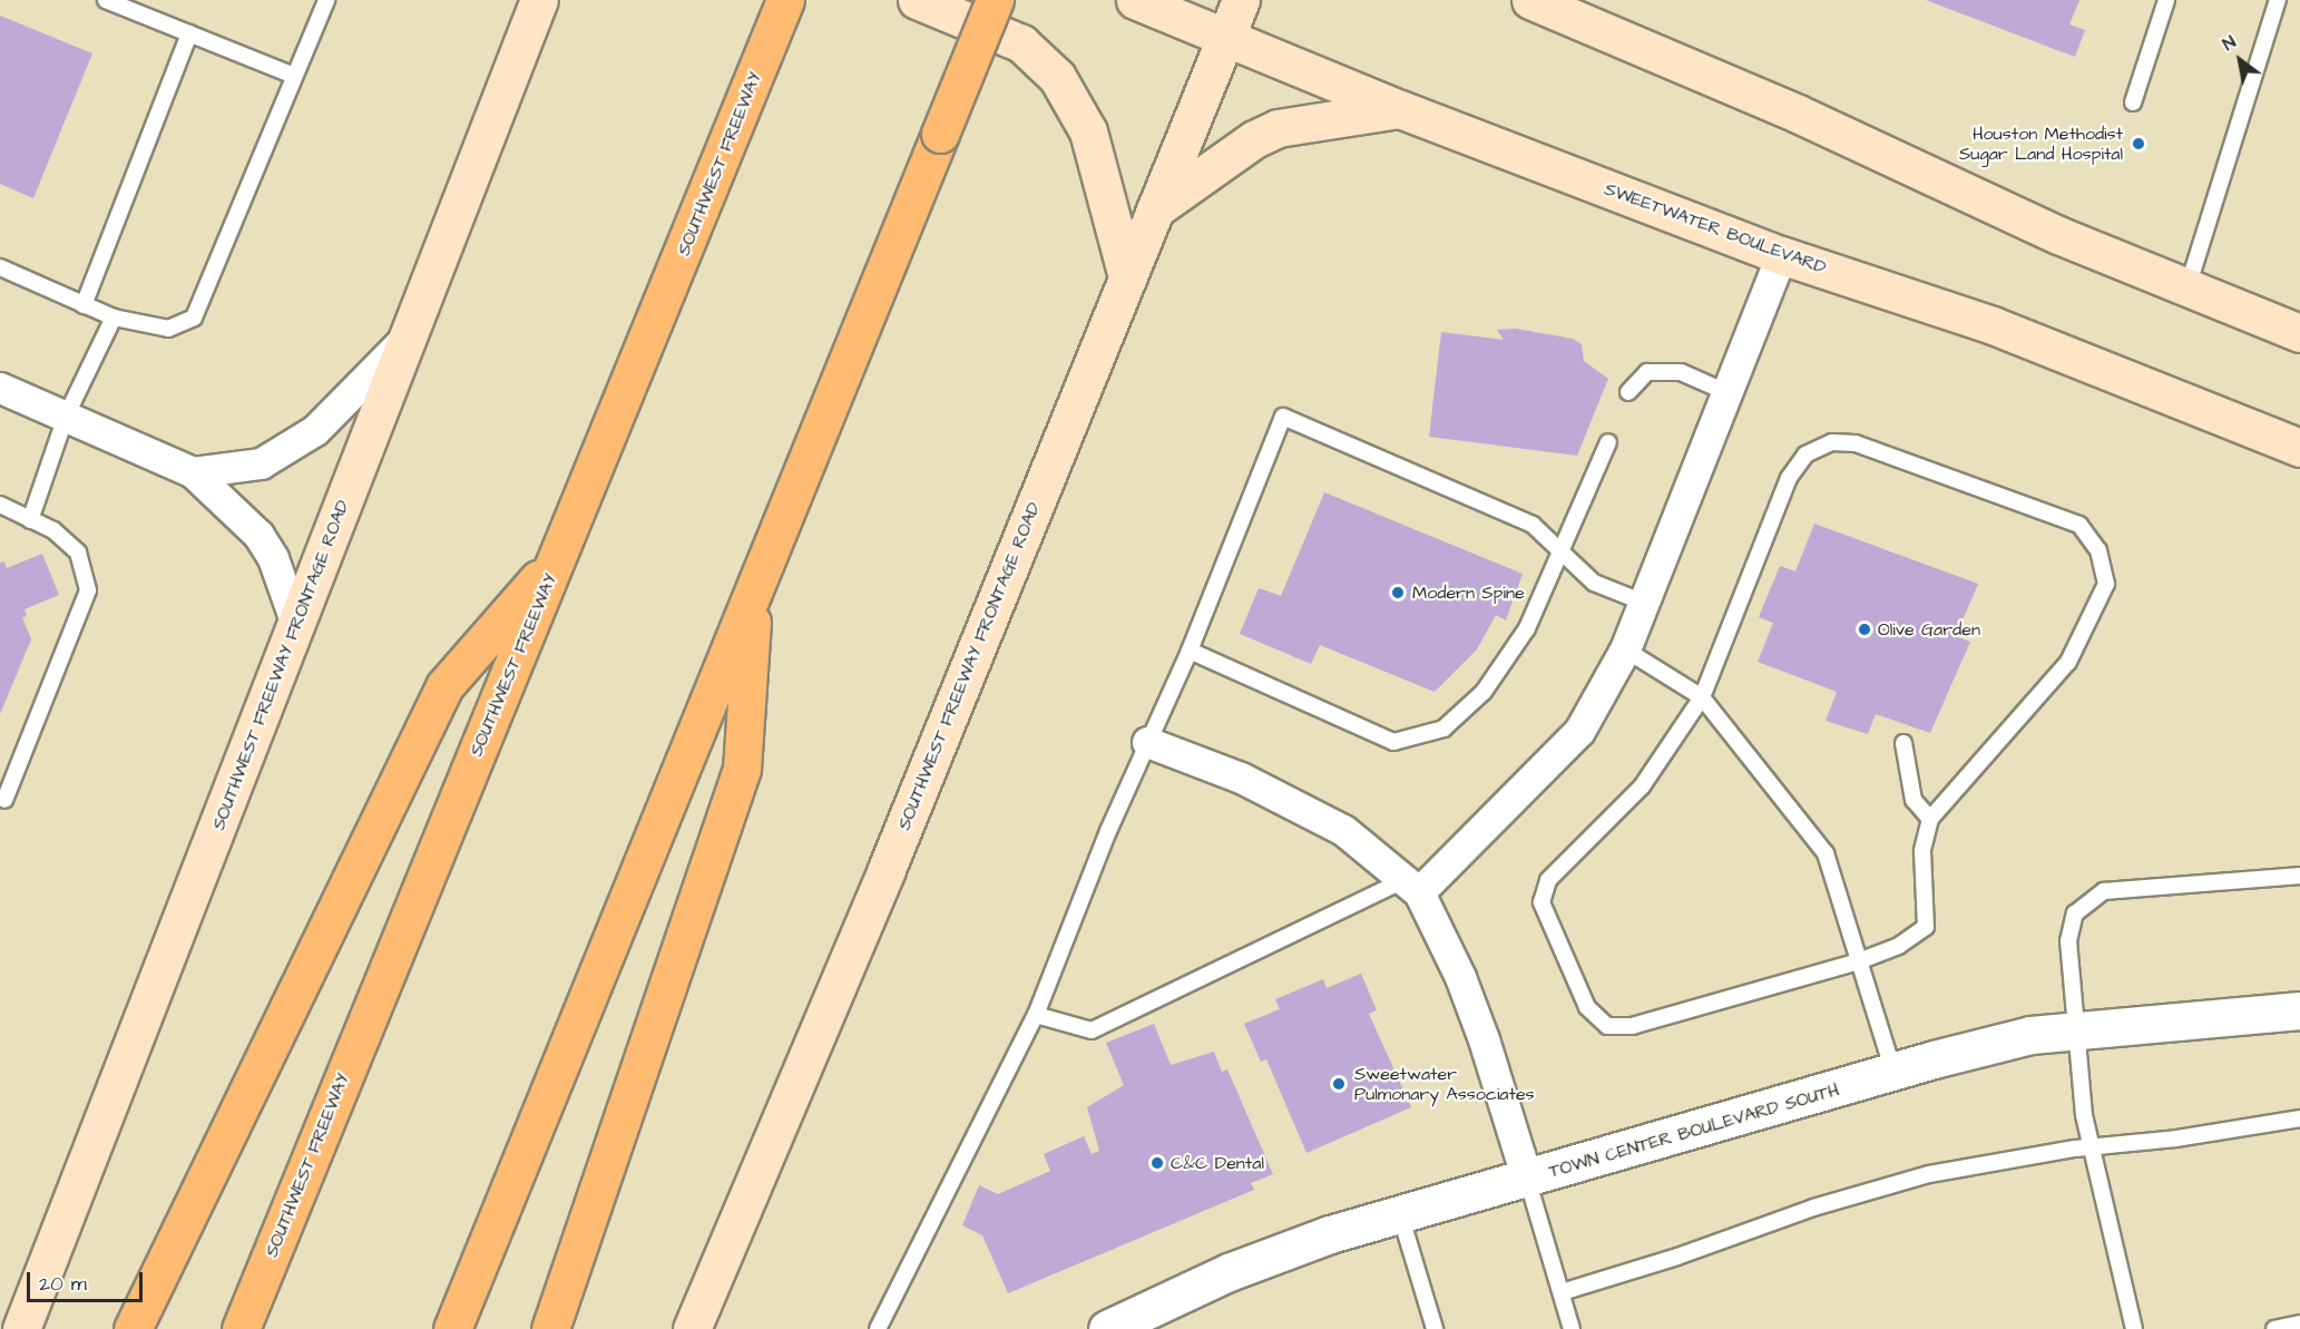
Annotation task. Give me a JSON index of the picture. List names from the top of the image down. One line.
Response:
{"streets":{"highway":["SOUTHWEST FREEWAY"],"main road":["SWEETWATER BOULEVARD","SOUTHWEST FREEWAY FRONTAGE ROAD"],"street":["TOWN CENTER BOULEVARD SOUTH"]},"crossings":[["SWEETWATER BOULEVARD","SOUTHWEST FREEWAY FRONTAGE ROAD"]],"places":["Houston Methodist Sugar Land Hospital","Modern Spine","Olive Garden","Sweetwater Pulmonary Associates","C&C Dental"],"scale_bar":"20 m","north":"top left"}
